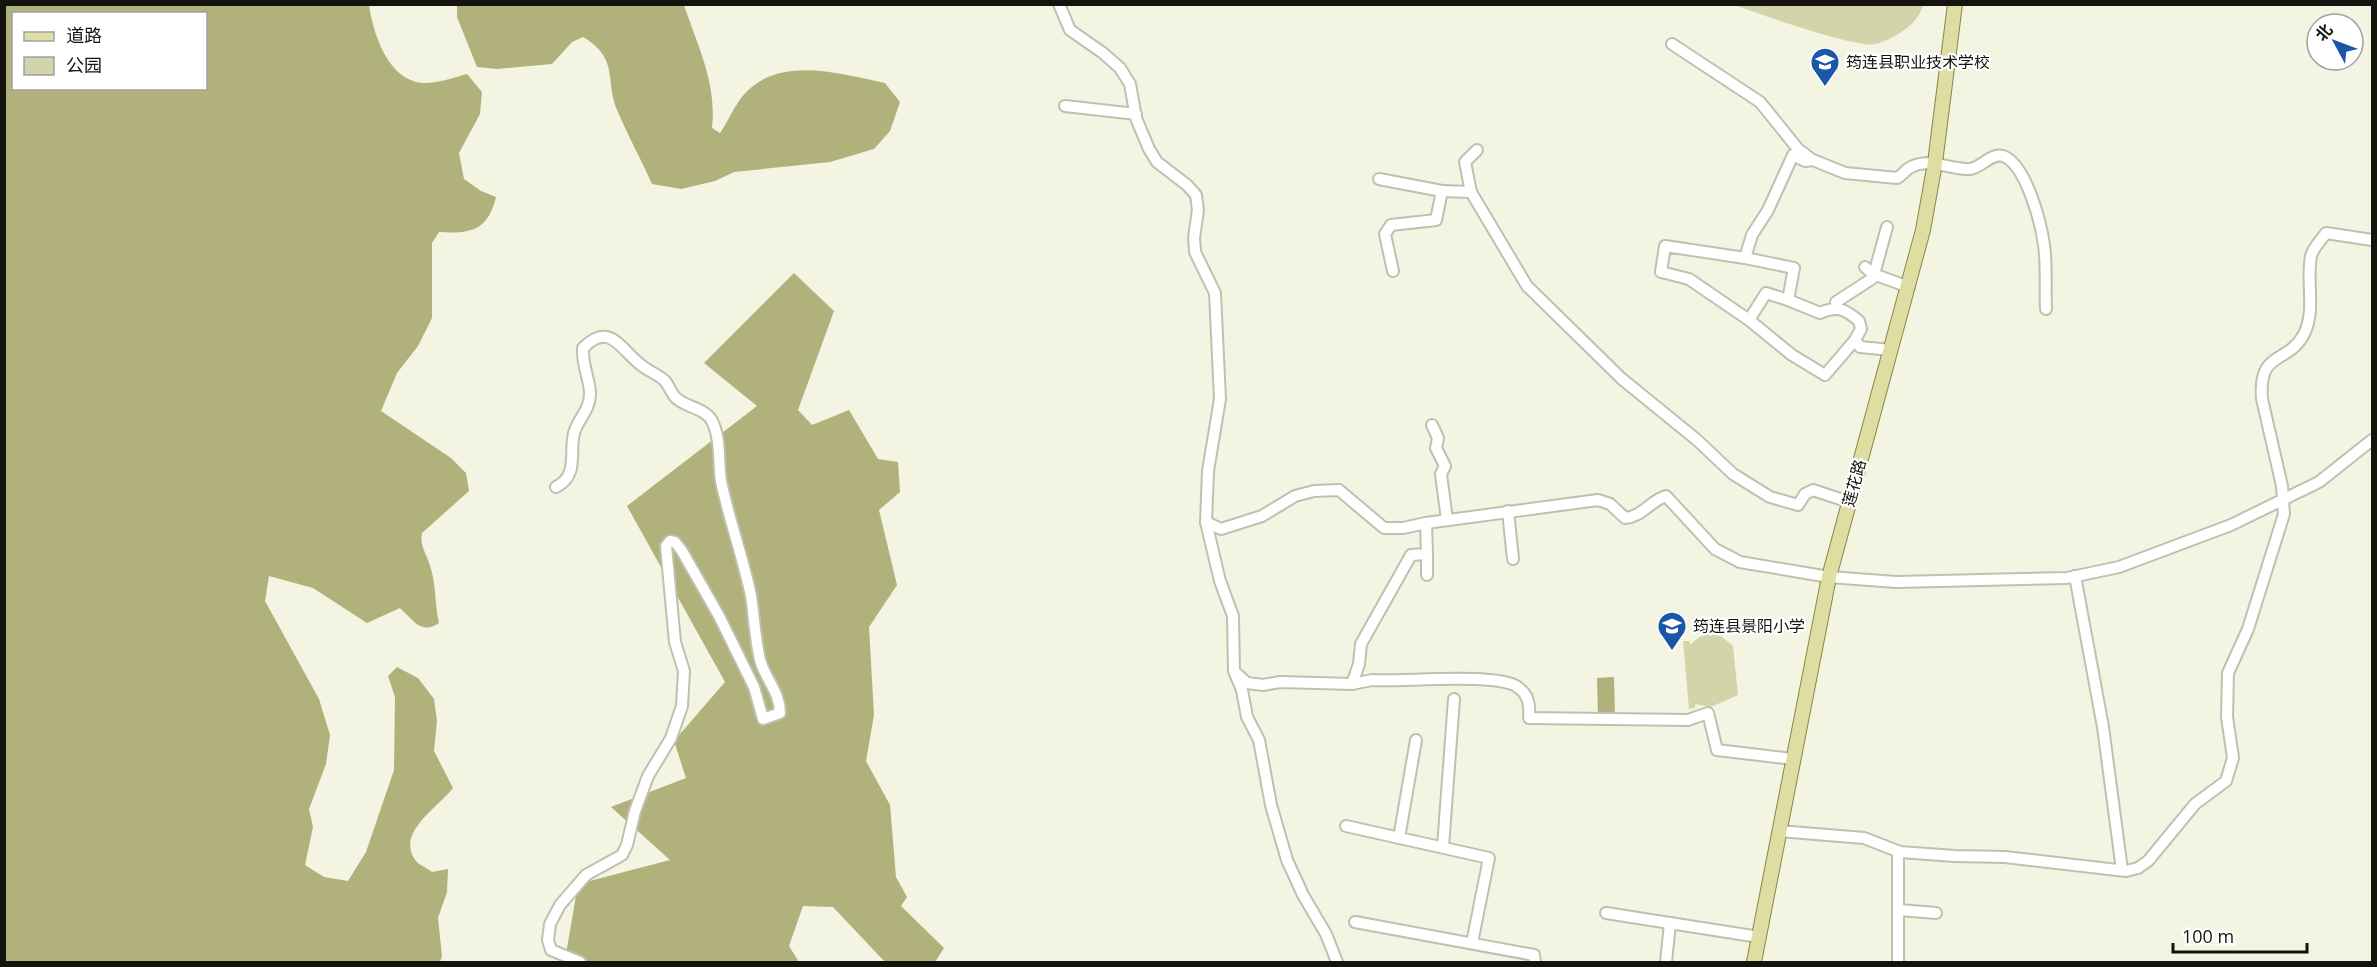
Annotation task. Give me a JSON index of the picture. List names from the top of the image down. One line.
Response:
{"streets":{"main road":["莲花路"]},"places":{"school or university":["筠连县职业技术学校","筠连县景阳小学"]},"legend":["道路","公园"],"scale_bar":"100 m","north":"top left"}
